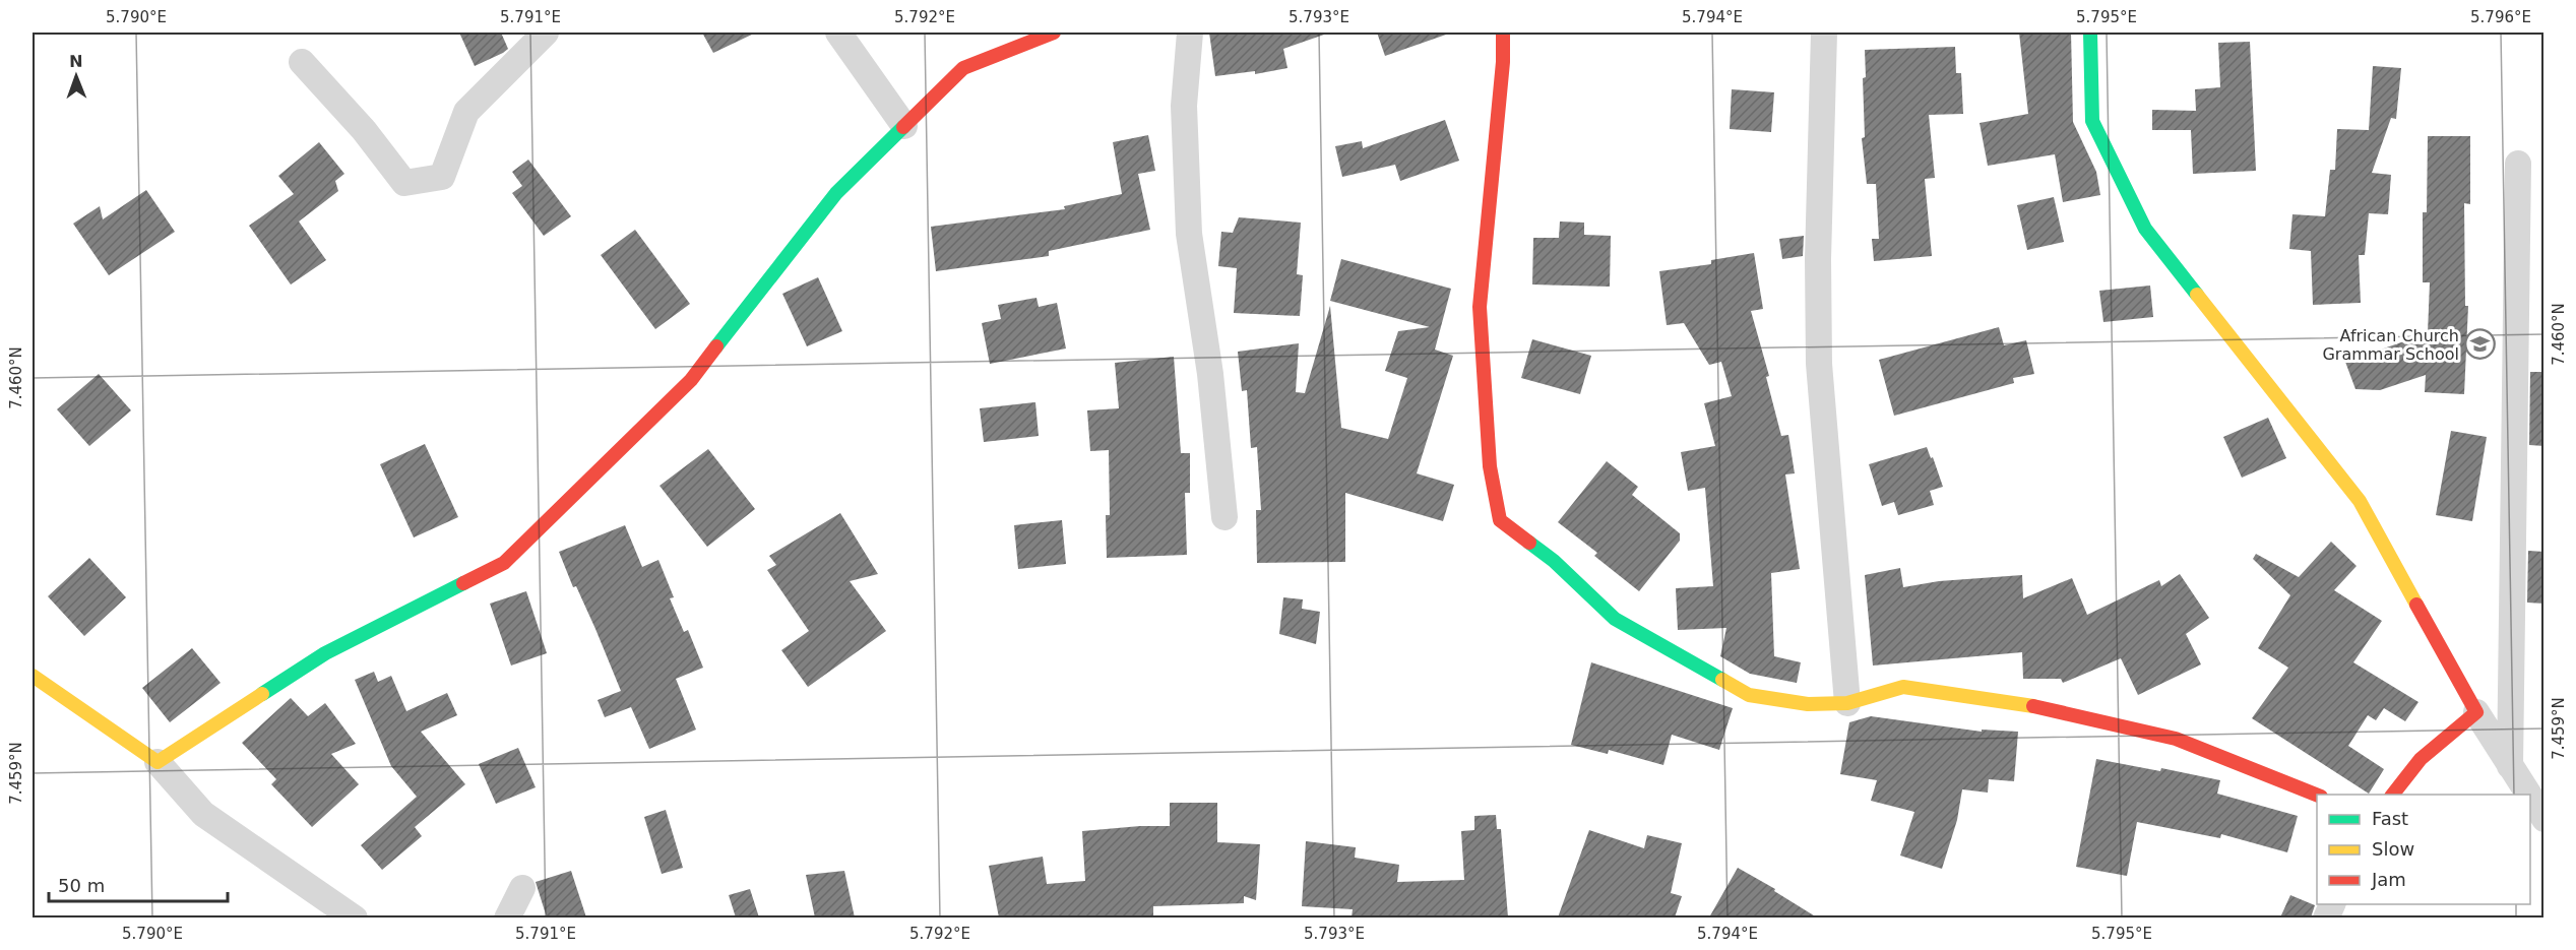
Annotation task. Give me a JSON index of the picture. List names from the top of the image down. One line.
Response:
{"places":{"school or university":["African Church Grammar School"]},"legend":["Fast","Slow","Jam"],"scale_bar":"50 m","north":"top","coordinates":["5.790°E","5.791°E","5.792°E","5.793°E","5.794°E","5.795°E","5.796°E","7.460°N","7.459°N"]}
